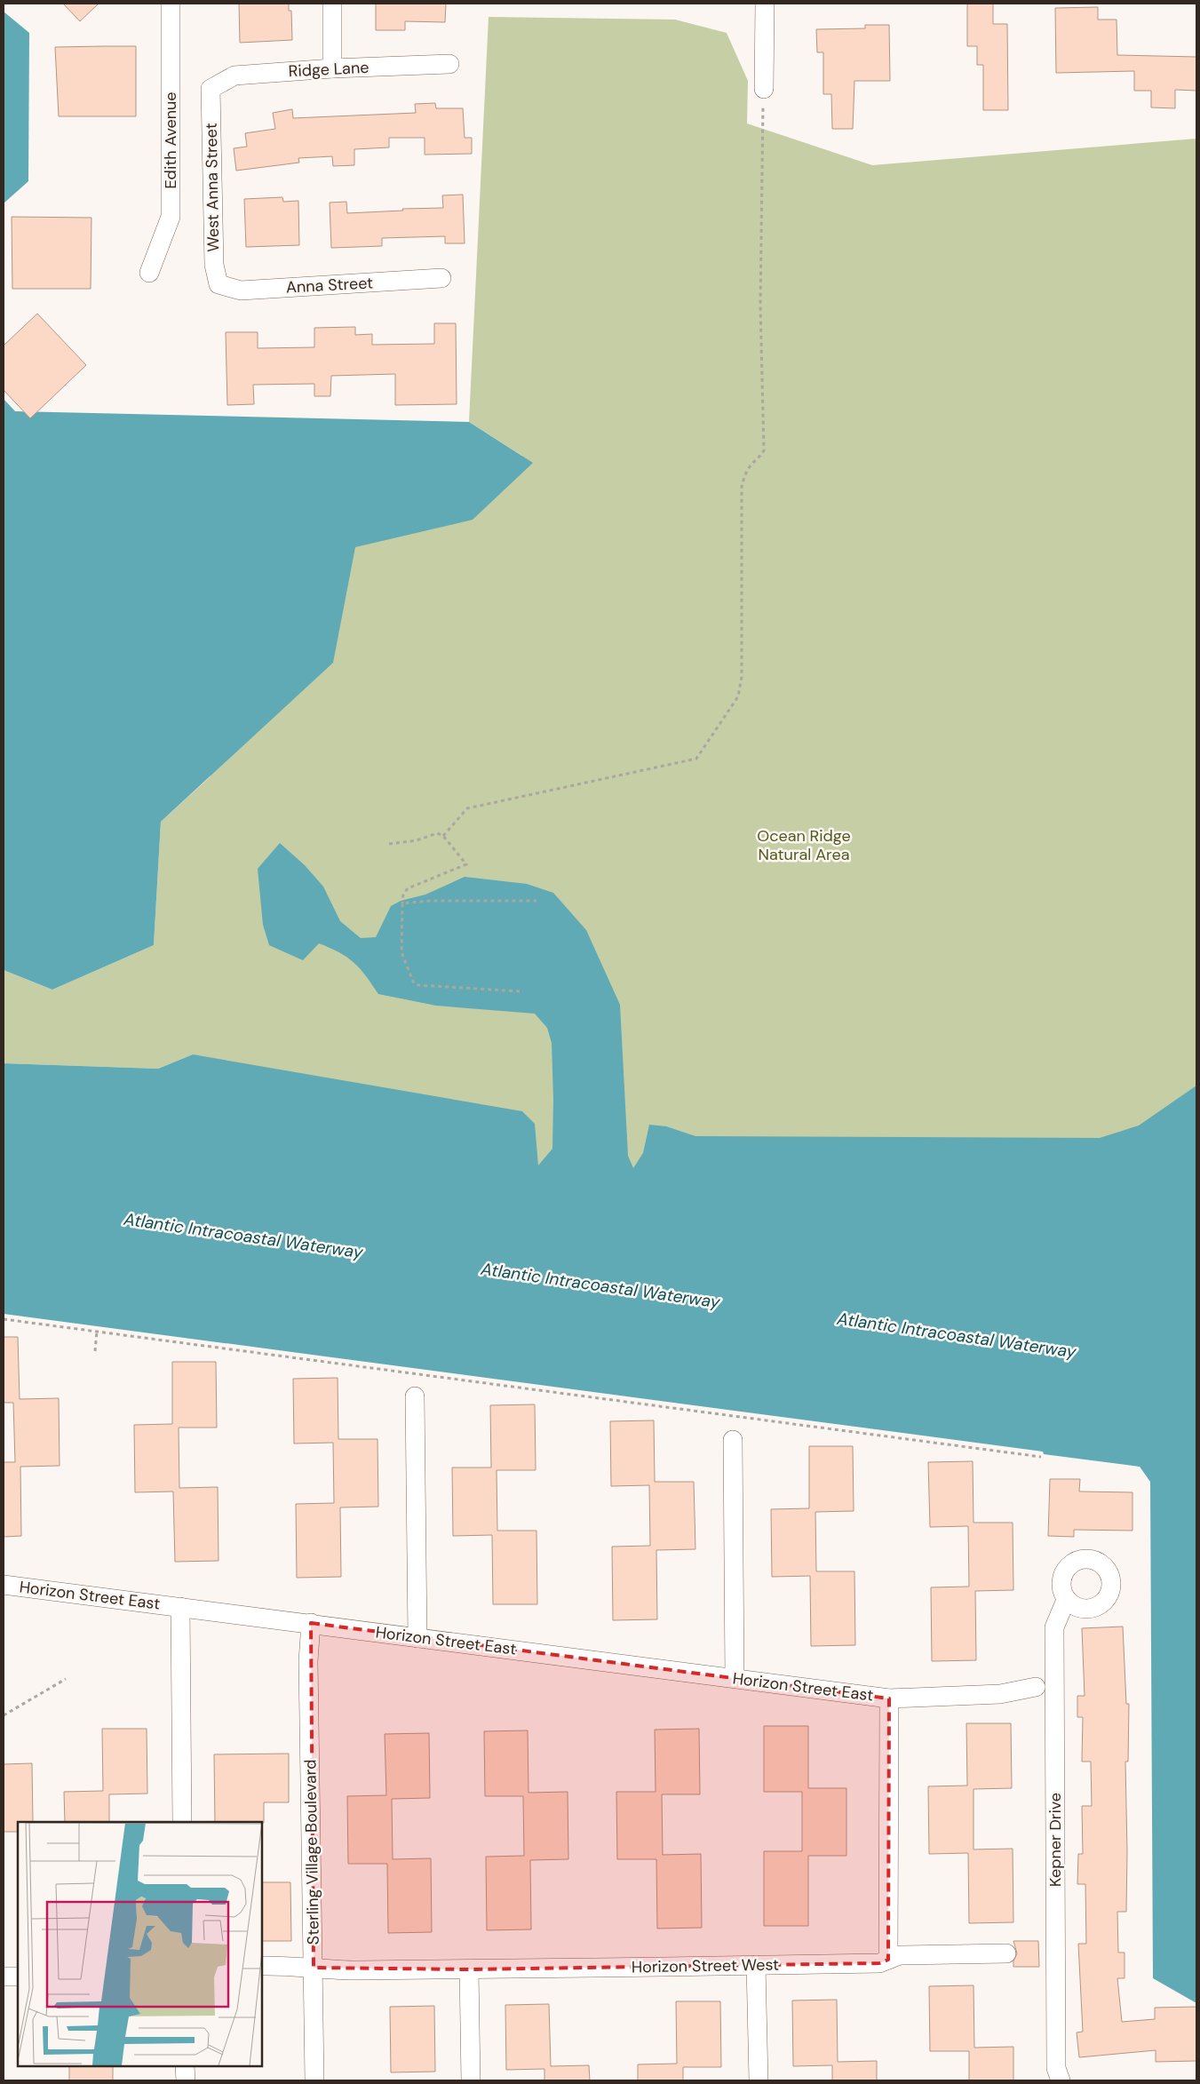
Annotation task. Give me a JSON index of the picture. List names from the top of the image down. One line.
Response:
{"streets":{"street":["Ridge Lane","Edith Avenue","West Anna Street","Anna Street","Horizon Street East","Kepner Drive","Sterling Village Boulevard","Horizon Street West"]},"crossings":[["Ridge Lane","West Anna Street"],["West Anna Street","Anna Street"],["Horizon Street East","Sterling Village Boulevard"],["Sterling Village Boulevard","Horizon Street West"]],"water":["Atlantic Intracoastal Waterway"],"parks":["Ocean Ridge Natural Area"]}
